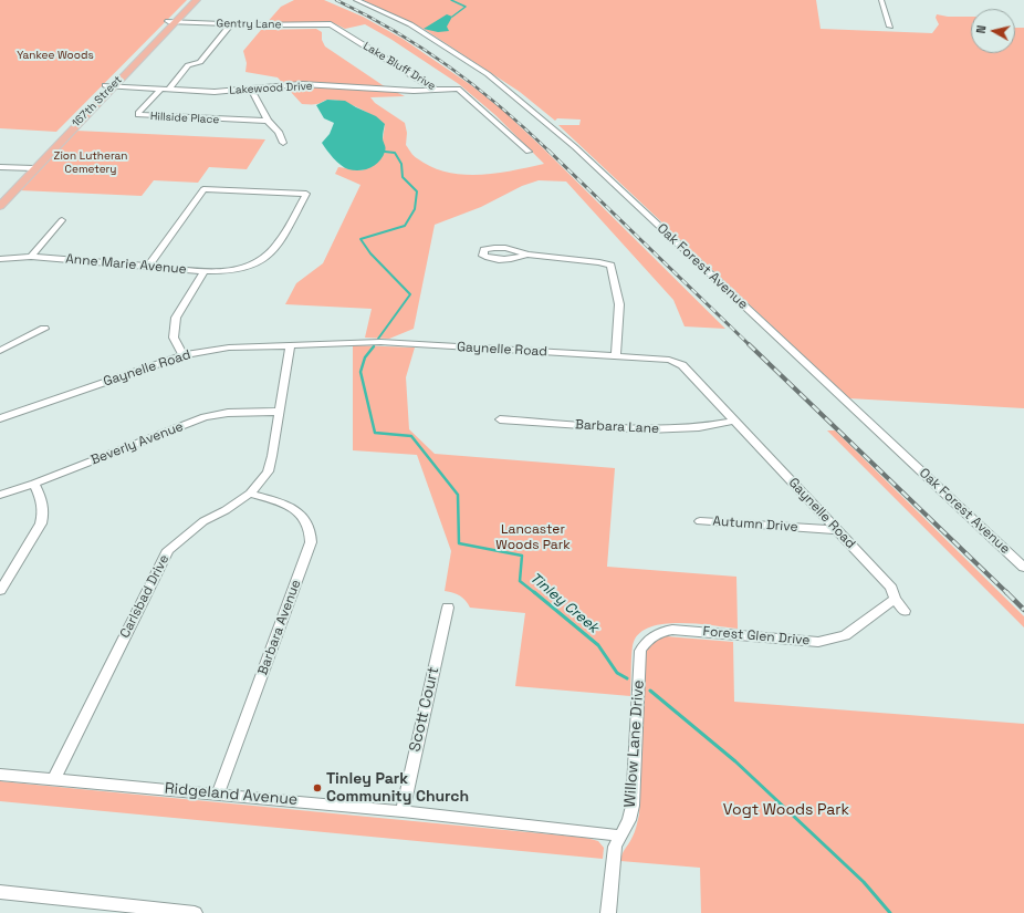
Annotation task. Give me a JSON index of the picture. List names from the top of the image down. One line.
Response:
{"streets":{"main road":["167th Street"],"street":["Gentry Lane","Lake Bluff Drive","Lakewood Drive","Hillside Place","Anne Marie Avenue","Oak Forest Avenue","Gaynelle Road","Barbara Lane","Beverly Avenue","Autumn Drive","Carlsbad Drive","Barbara Avenue","Forest Glen Drive","Scott Court","Willow Lane Drive","Ridgeland Avenue"]},"crossings":[["Gentry Lane","Lake Bluff Drive"],["Gentry Lane","167th Street"],["Lake Bluff Drive","Lakewood Drive"],["Lakewood Drive","167th Street"],["Lakewood Drive","Hillside Place"],["Gaynelle Road","Barbara Lane"],["Gaynelle Road","Autumn Drive"],["Gaynelle Road","Carlsbad Drive"],["Gaynelle Road","Forest Glen Drive"],["Beverly Avenue","Carlsbad Drive"],["Carlsbad Drive","Barbara Avenue"],["Carlsbad Drive","Ridgeland Avenue"],["Barbara Avenue","Ridgeland Avenue"],["Forest Glen Drive","Willow Lane Drive"],["Scott Court","Ridgeland Avenue"],["Willow Lane Drive","Ridgeland Avenue"]],"water":["Tinley Creek"],"parks":["Yankee Woods","Zion Lutheran Cemetery","Lancaster Woods Park","Vogt Woods Park"],"places":["Tinley Park Community Church"],"north":"left"}
